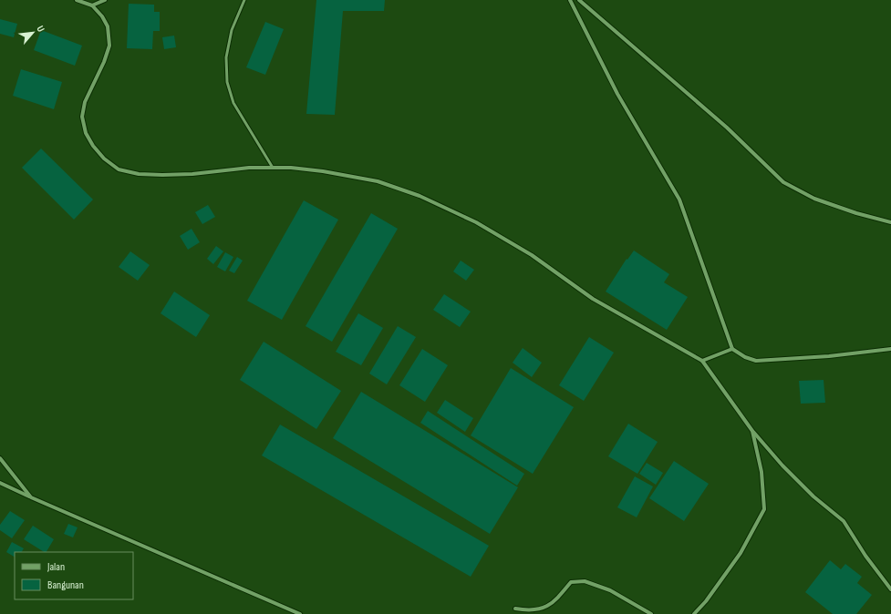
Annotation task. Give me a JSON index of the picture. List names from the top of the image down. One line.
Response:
{"legend":["Jalan","Bangunan"],"north":"top right"}
